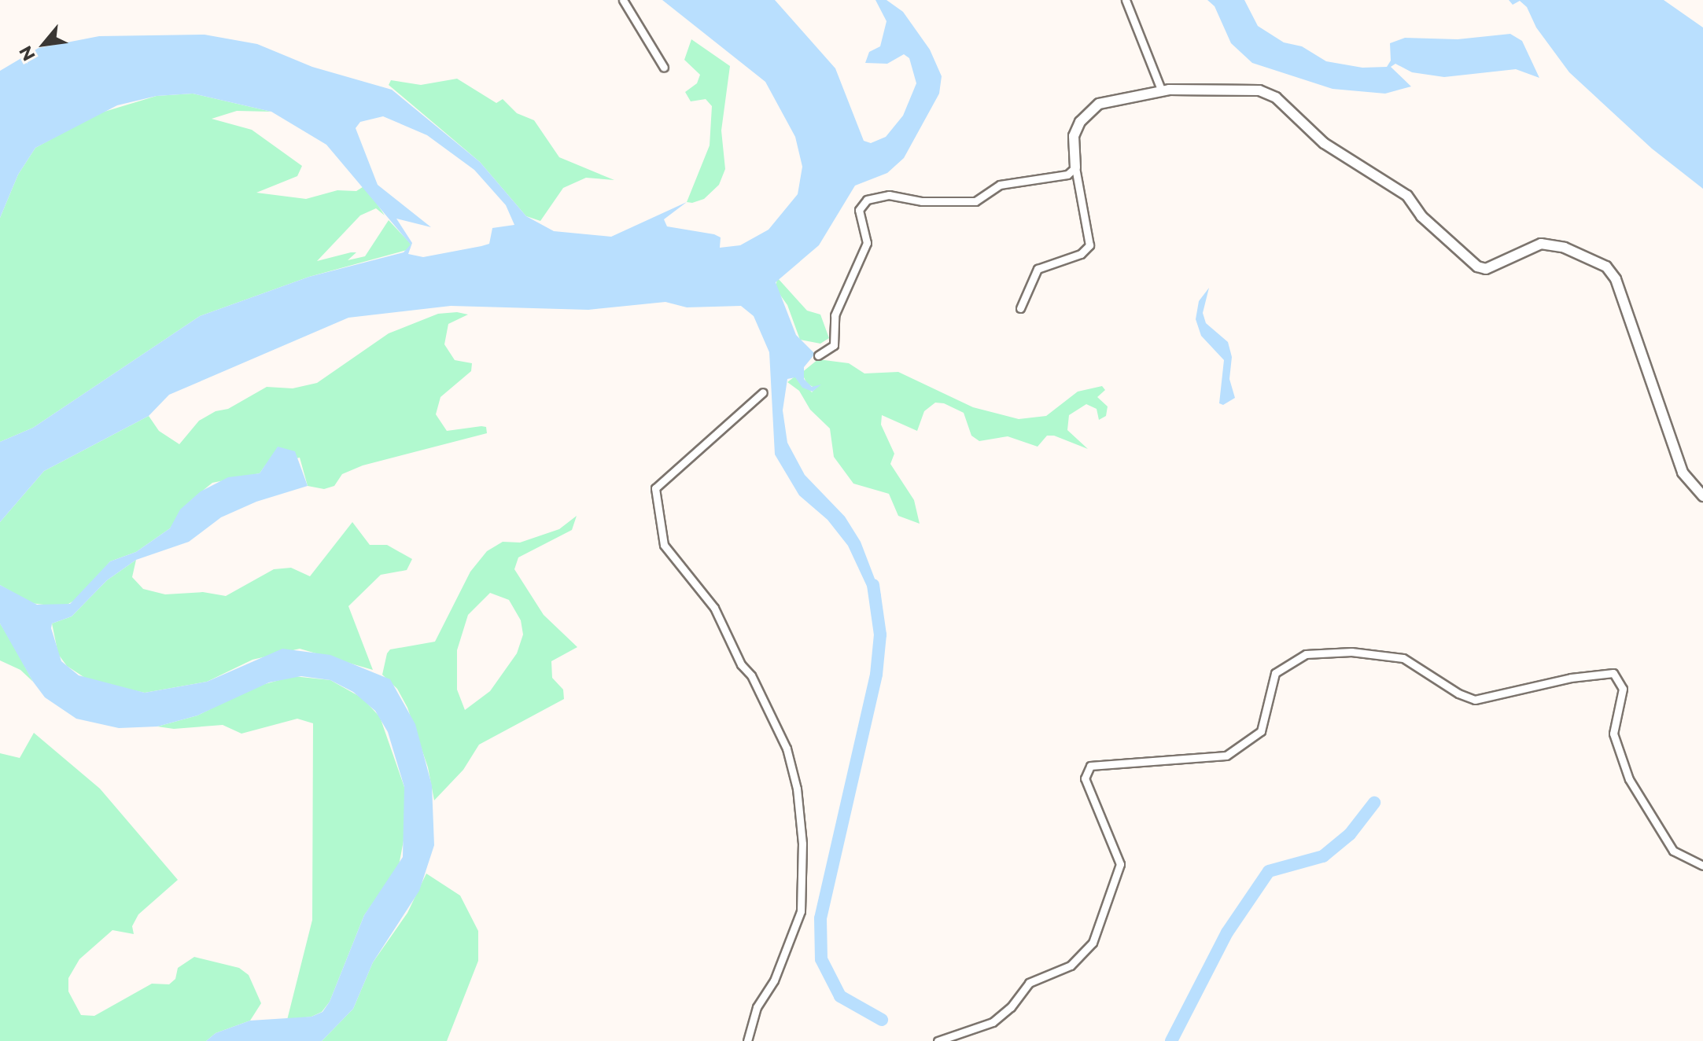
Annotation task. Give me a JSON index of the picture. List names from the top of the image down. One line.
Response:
{"north":"bottom left"}
